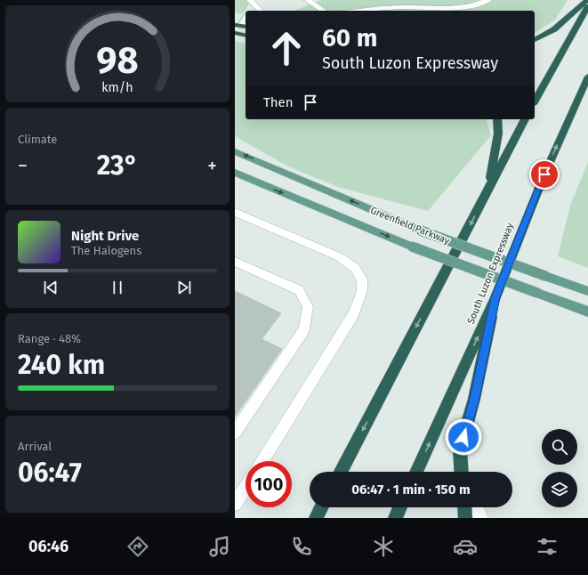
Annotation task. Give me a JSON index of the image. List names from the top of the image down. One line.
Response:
{"streets":{"highway":["South Luzon Expressway"],"main road":["Greenfield Parkway"]},"page":{"turn":["60 m","South Luzon Expressway"],"then":"Then","tile":["Climate",["Range · 48%","240 km"],["Arrival","06:47"]],"heat":["−","23°","+"],"song":["Night Drive","The Halogens"],"limit":"100","trip":"06:47 · 1 min · 150 m","tabs":"06:46","gauge":["98","km/h"]}}
